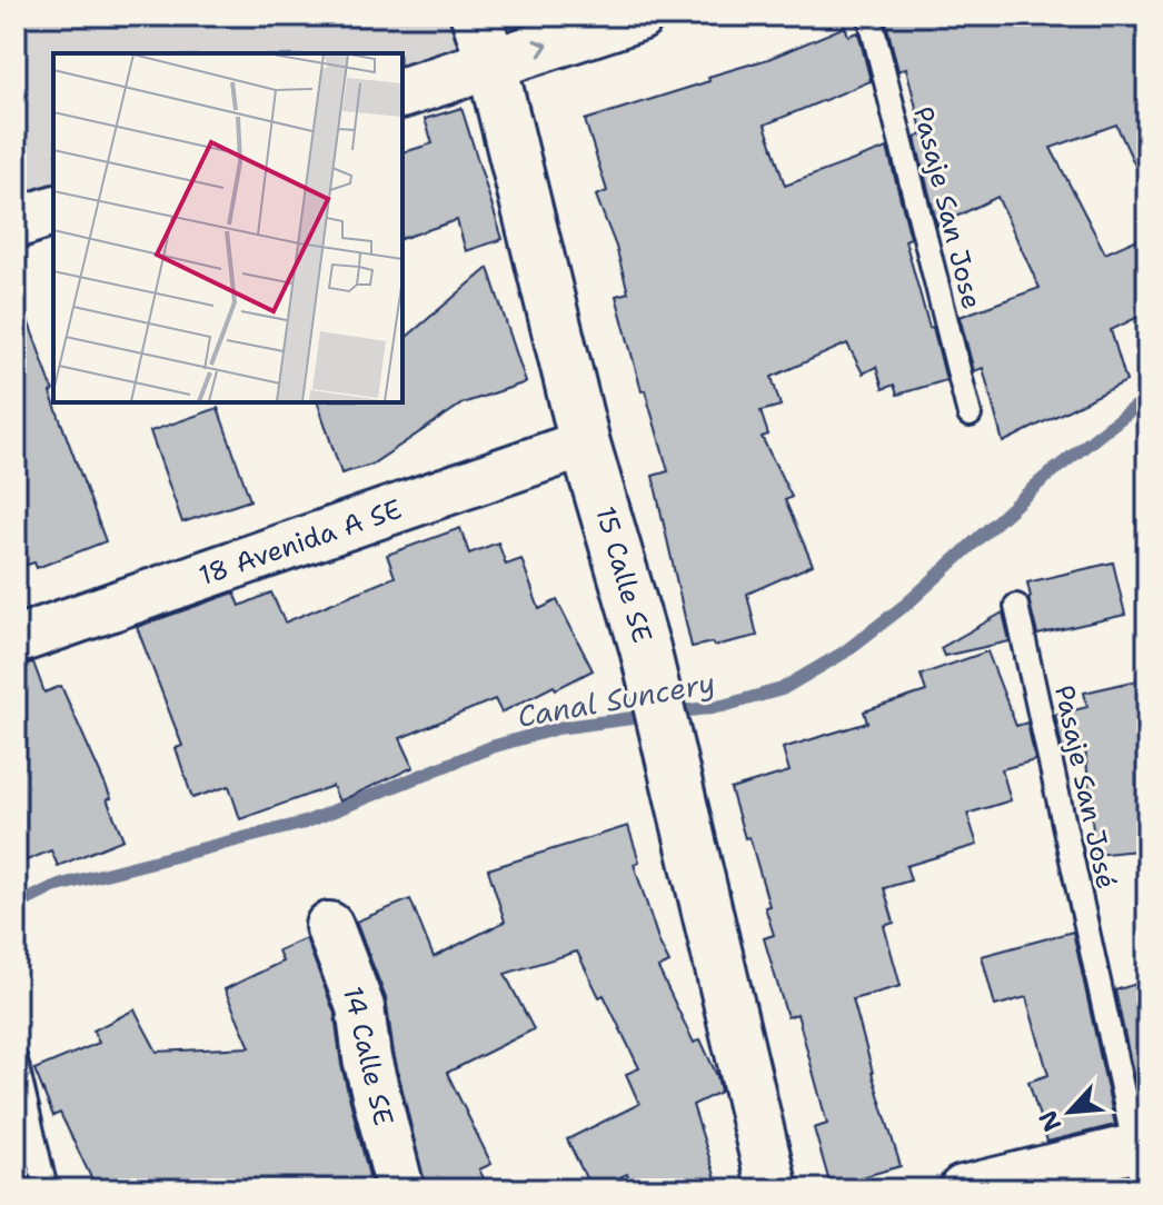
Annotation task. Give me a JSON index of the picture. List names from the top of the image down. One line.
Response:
{"streets":{"street":["18 Avenida A SE","15 Calle SE","14 Calle SE"],"lane":["Pasaje San Jose","Pasaje San José"]},"crossings":[["18 Avenida A SE","15 Calle SE"]],"water":["Canal Suncery"],"north":"bottom left"}
